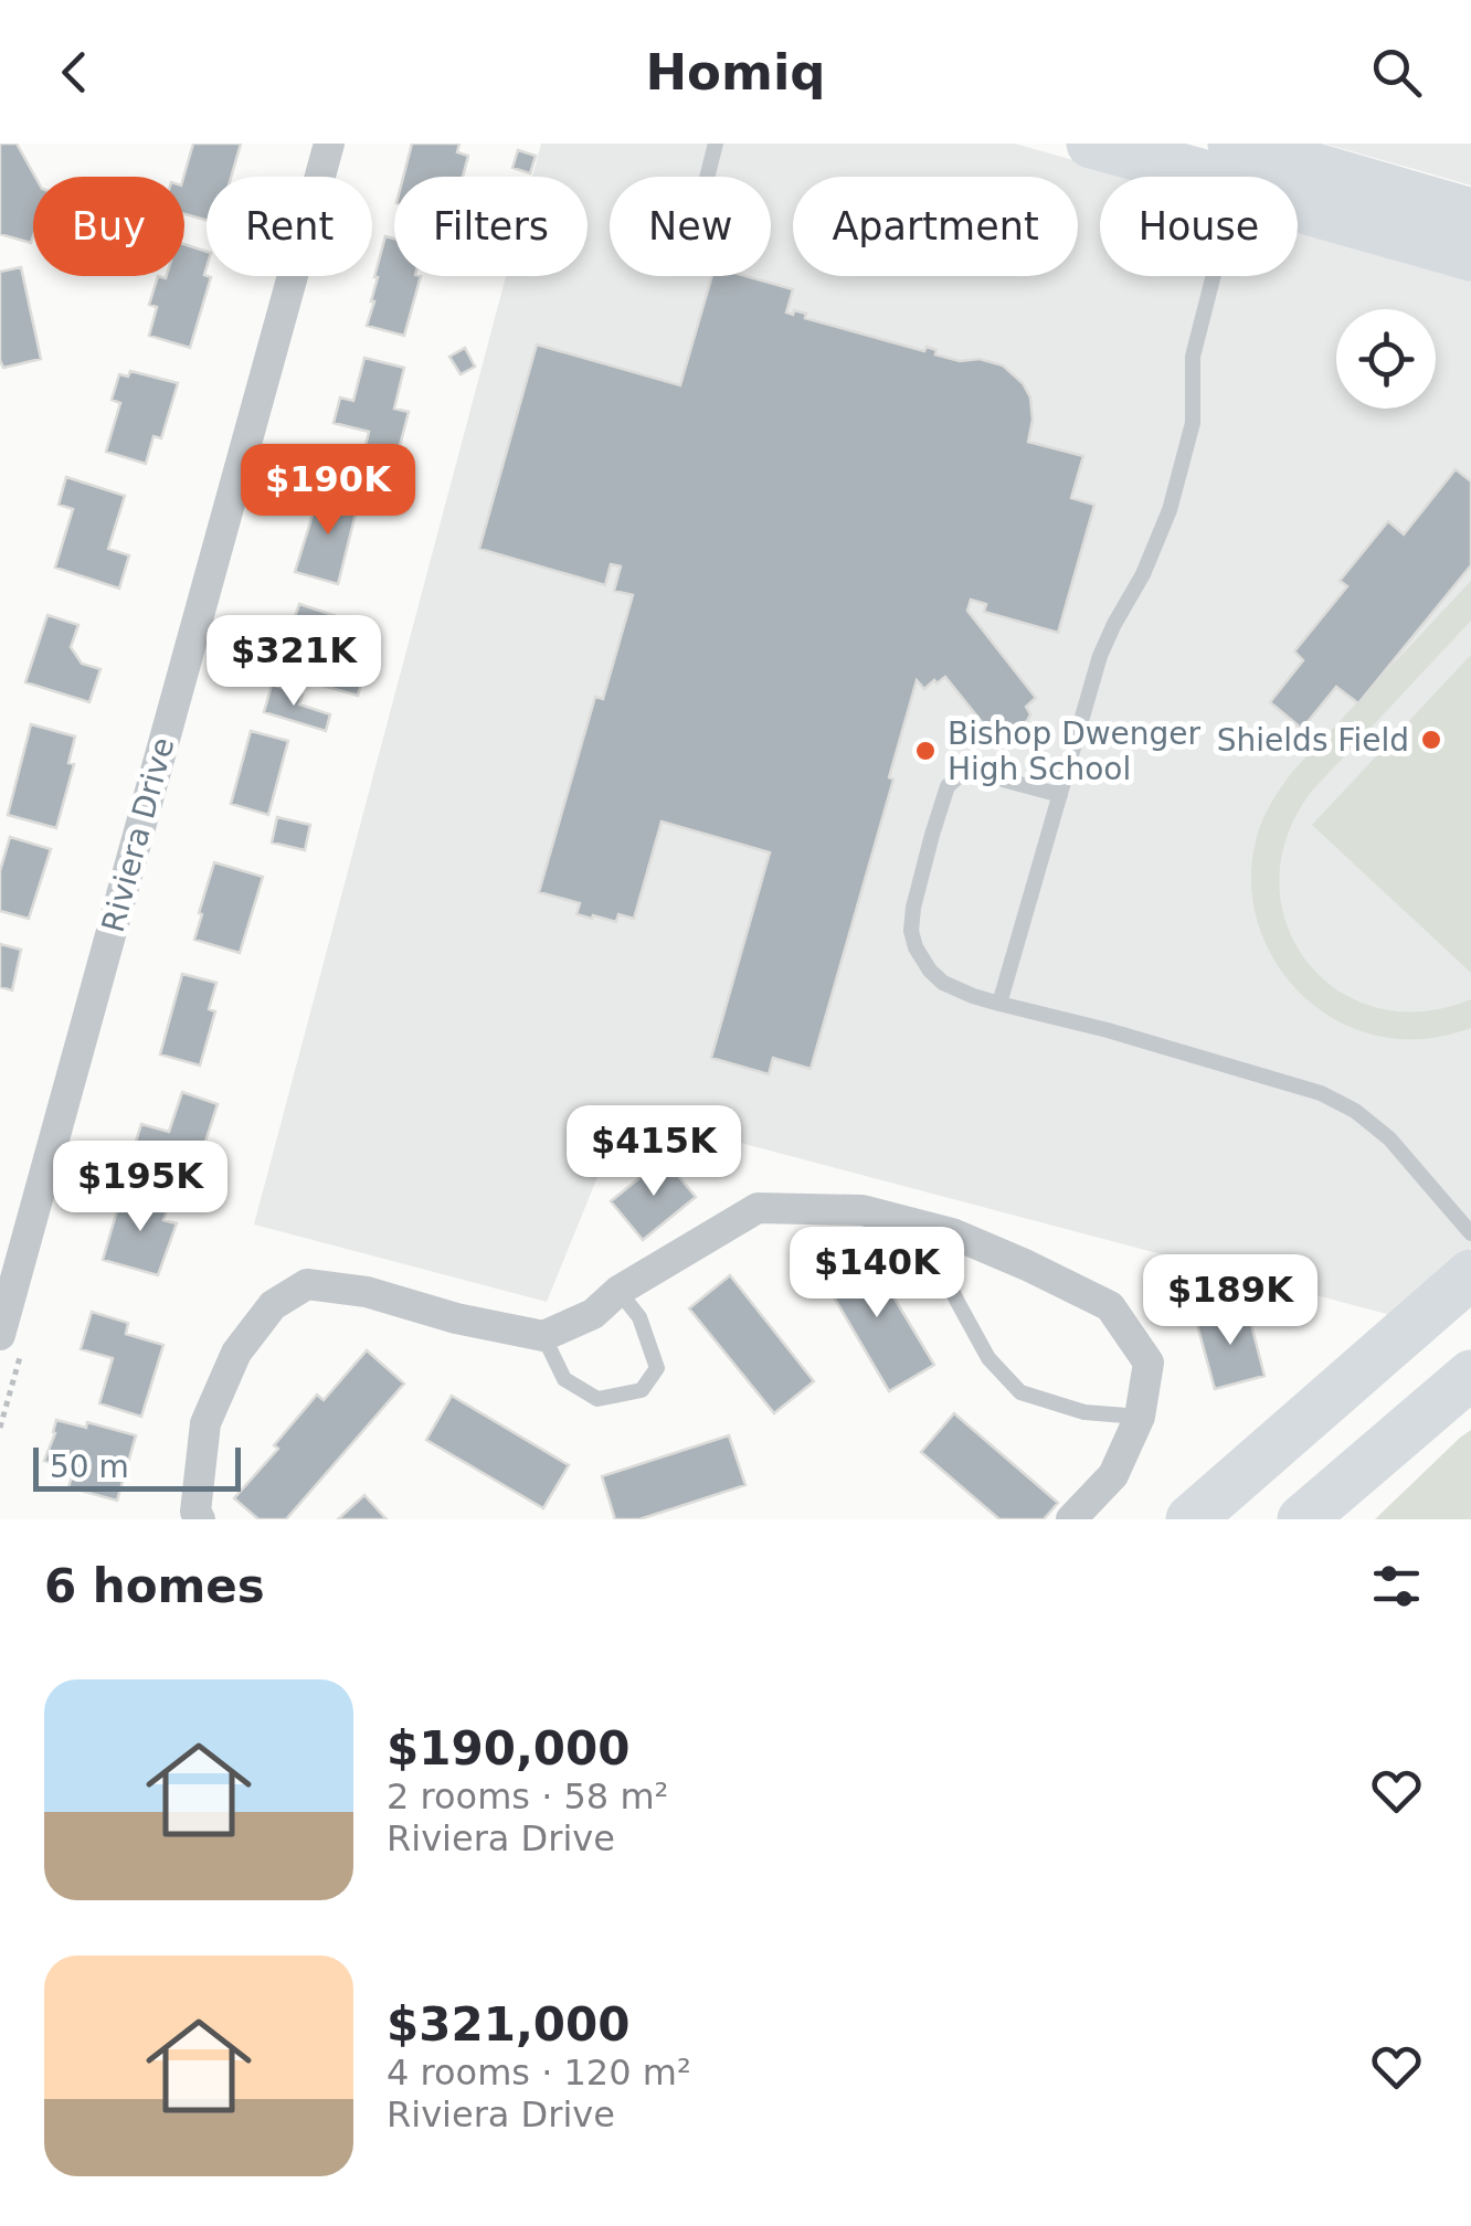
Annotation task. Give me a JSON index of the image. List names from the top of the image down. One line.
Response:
{"streets":{"street":["Riviera Drive"]},"places":["Shields Field","Bishop Dwenger High School"],"scale_bar":"50 m","page":{"header":"Homiq","chip":["Buy","Rent","Filters","New","Apartment","House"],"price":["$190K","$321K","$415K","$195K","$140K","$189K"],"scale":"50 m","heading":"6 homes","list":[{"name":"$190,000","note":"2 rooms · 58 m² · Riviera Drive"},{"name":"$321,000","note":"4 rooms · 120 m² · Riviera Drive"}]}}
